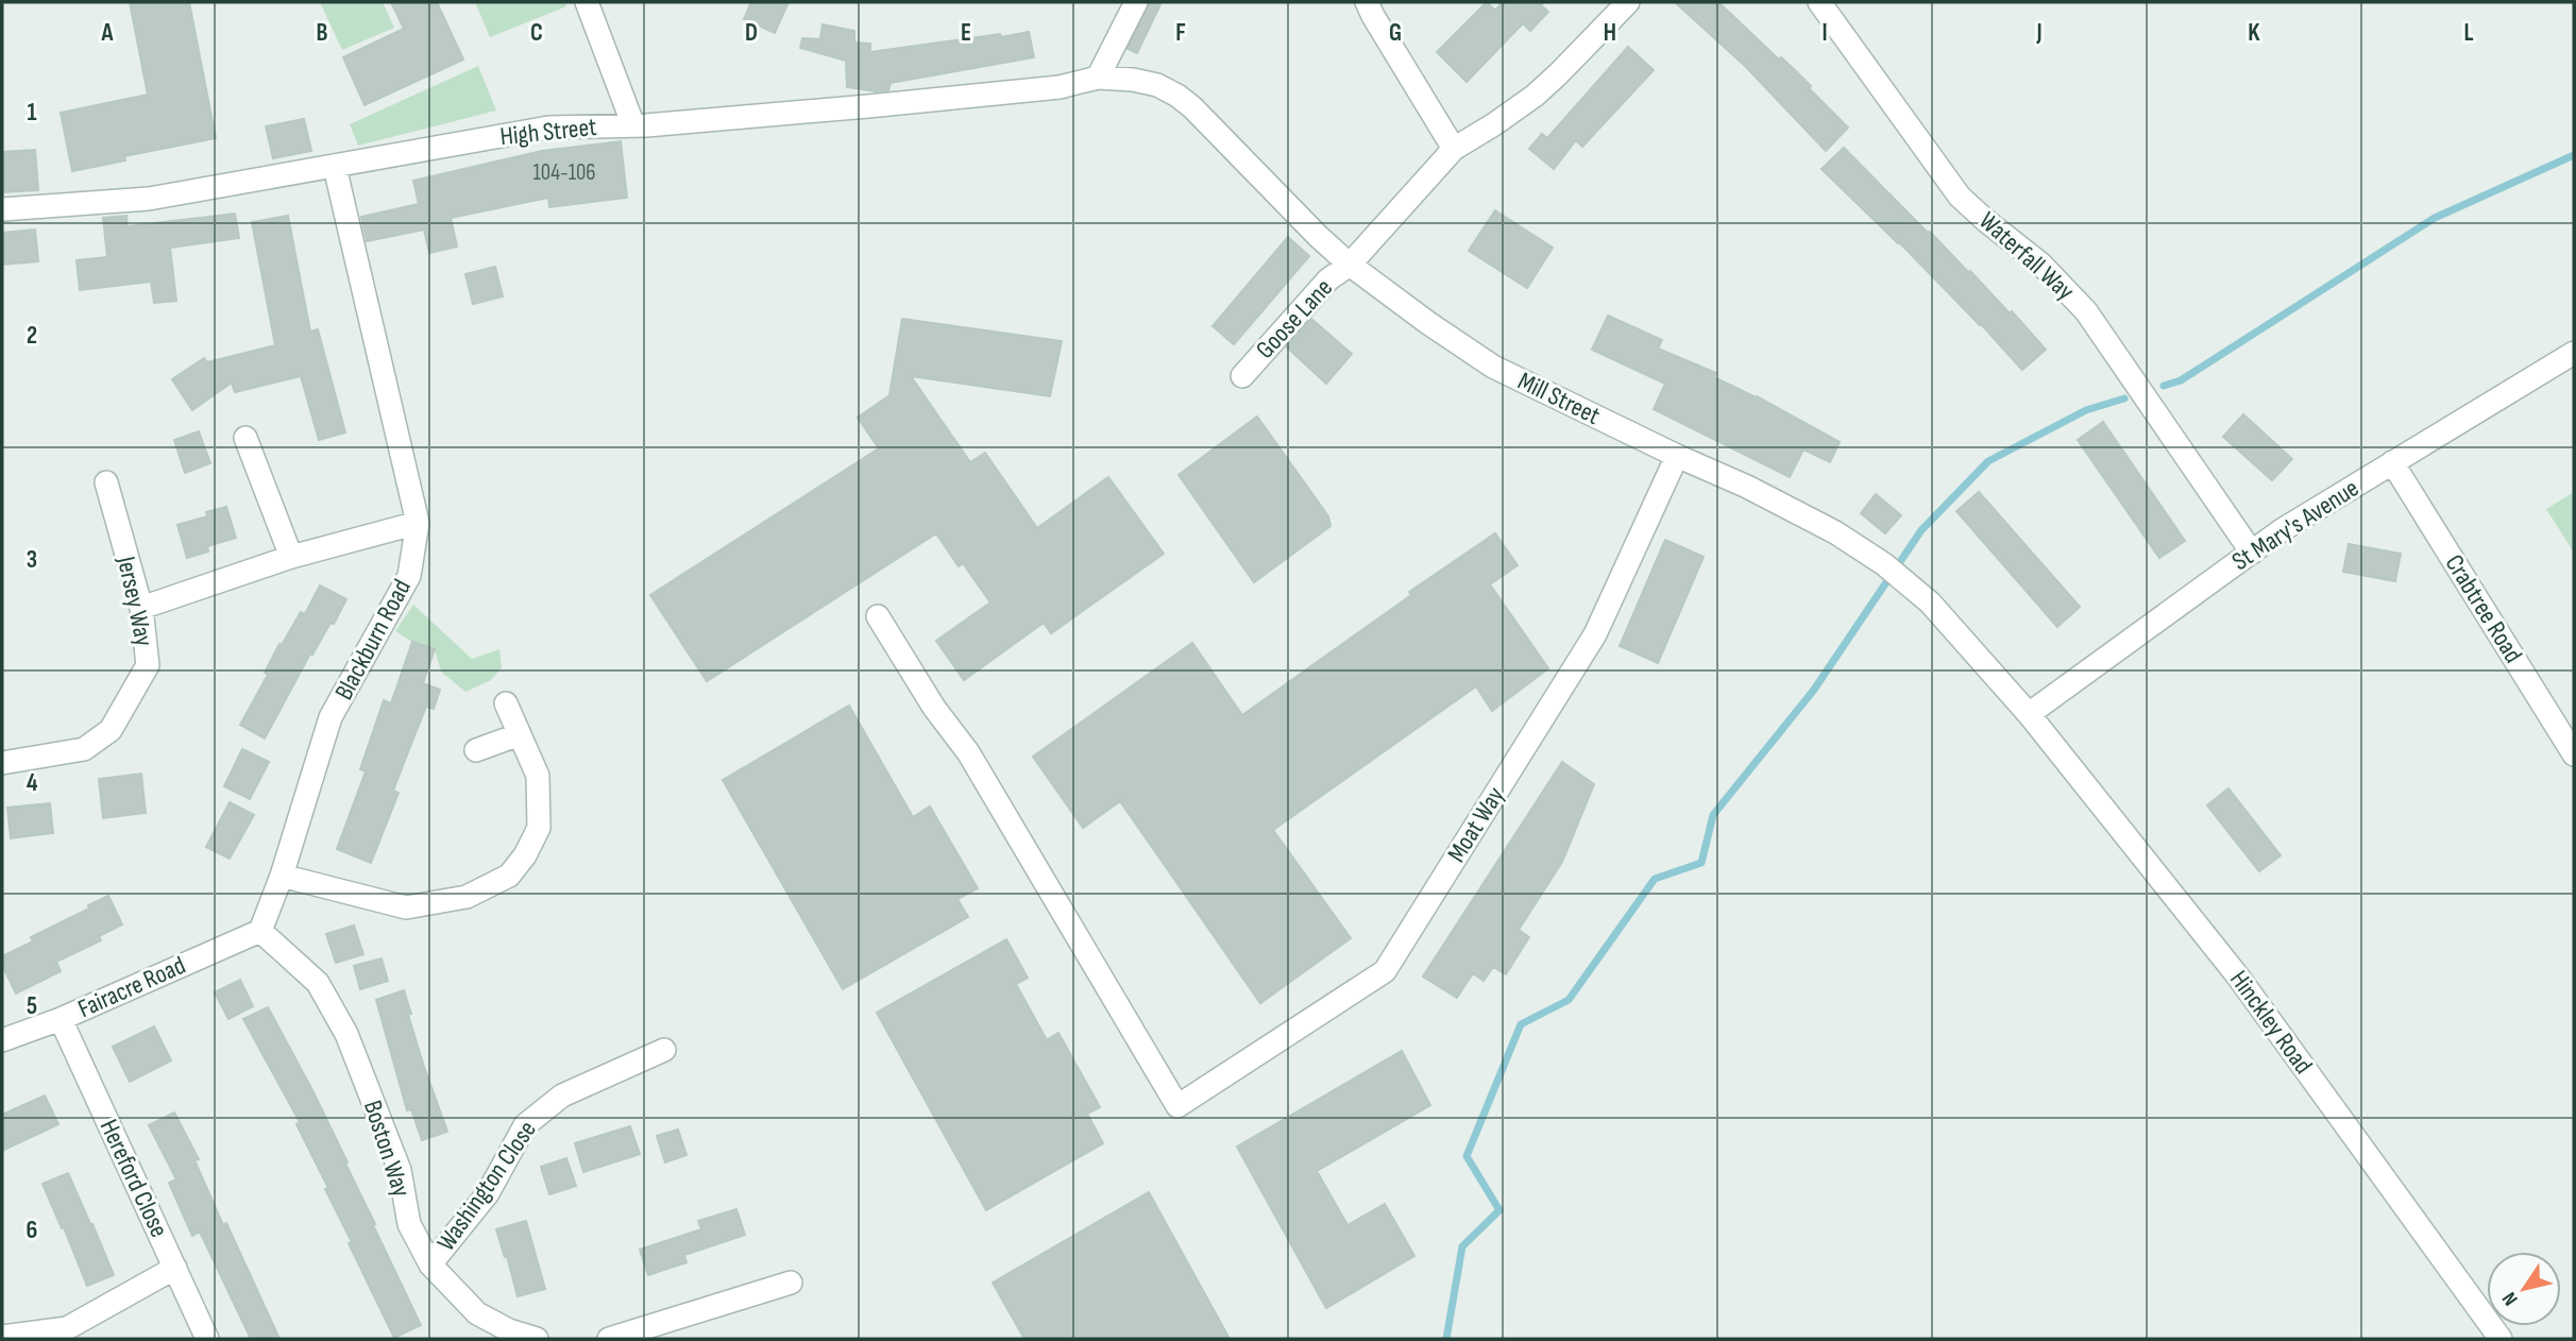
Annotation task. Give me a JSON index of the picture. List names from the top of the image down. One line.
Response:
{"streets":{"street":["High Street","Waterfall Way","Goose Lane","Mill Street","St Mary's Avenue","Jersey Way","Crabtree Road","Blackburn Road","Moat Way","Fairacre Road","Hinckley Road","Boston Way","Hereford Close","Washington Close"]},"crossings":[["High Street","Mill Street"],["High Street","Blackburn Road"],["Waterfall Way","St Mary's Avenue"],["Goose Lane","Mill Street"],["Mill Street","St Mary's Avenue"],["Mill Street","Moat Way"],["Mill Street","Hinckley Road"],["St Mary's Avenue","Crabtree Road"],["St Mary's Avenue","Hinckley Road"],["Blackburn Road","Fairacre Road"],["Blackburn Road","Boston Way"],["Fairacre Road","Boston Way"],["Fairacre Road","Hereford Close"],["Boston Way","Washington Close"]],"house_numbers":["104-106"],"north":"bottom left","grid":{"columns":["A","B","C","D","E","F","G","H","I","J","K","L"],"rows":["1","2","3","4","5","6"]}}
